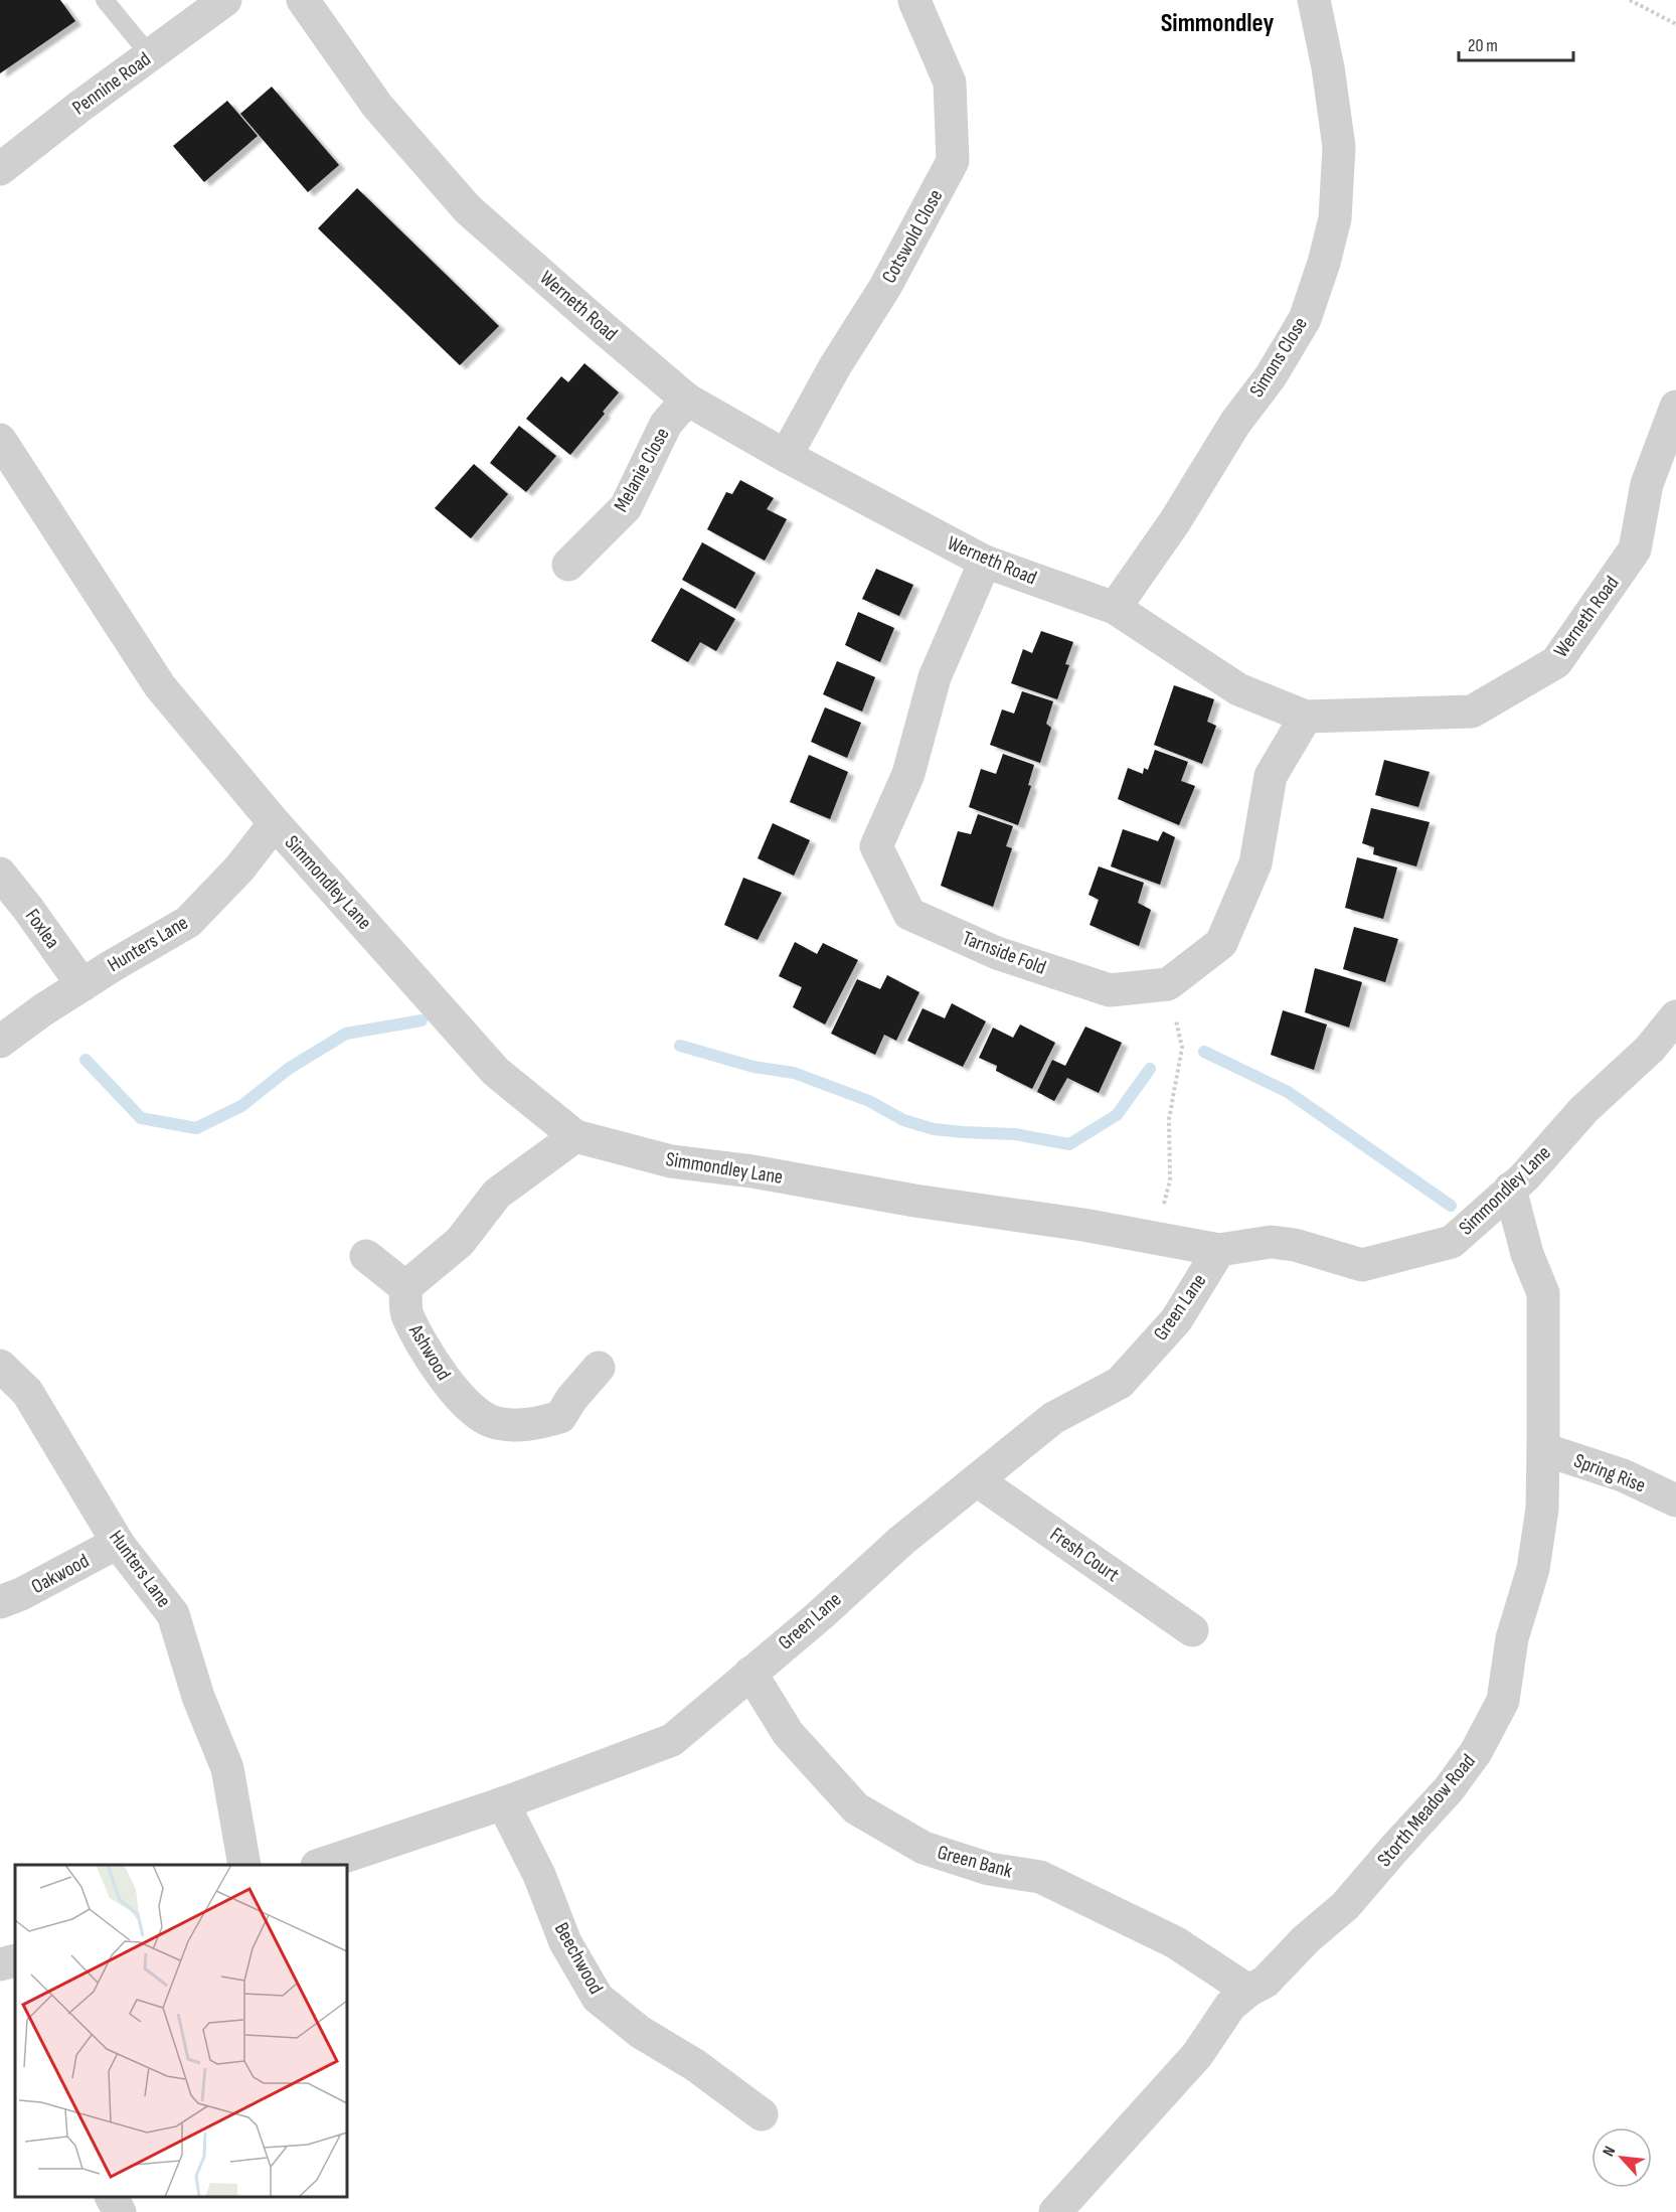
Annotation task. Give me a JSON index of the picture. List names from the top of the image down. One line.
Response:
{"streets":{"street":["Pennine Road","Cotswold Close","Werneth Road","Simons Close","Melanie Close","Simmondley Lane","Foxlea","Hunters Lane","Tarnside Fold","Green Lane","Ashwood","Spring Rise","Fresh Court","Oakwood","Storth Meadow Road","Green Bank","Beechwood"]},"crossings":[["Cotswold Close","Werneth Road"],["Werneth Road","Simons Close"],["Werneth Road","Melanie Close"],["Werneth Road","Tarnside Fold"],["Simmondley Lane","Hunters Lane"],["Simmondley Lane","Green Lane"],["Simmondley Lane","Storth Meadow Road"],["Foxlea","Hunters Lane"],["Hunters Lane","Oakwood"],["Green Lane","Fresh Court"],["Green Lane","Green Bank"],["Green Lane","Beechwood"],["Spring Rise","Storth Meadow Road"],["Storth Meadow Road","Green Bank"]],"districts":["Simmondley"],"scale_bar":"20 m","north":"top left"}
